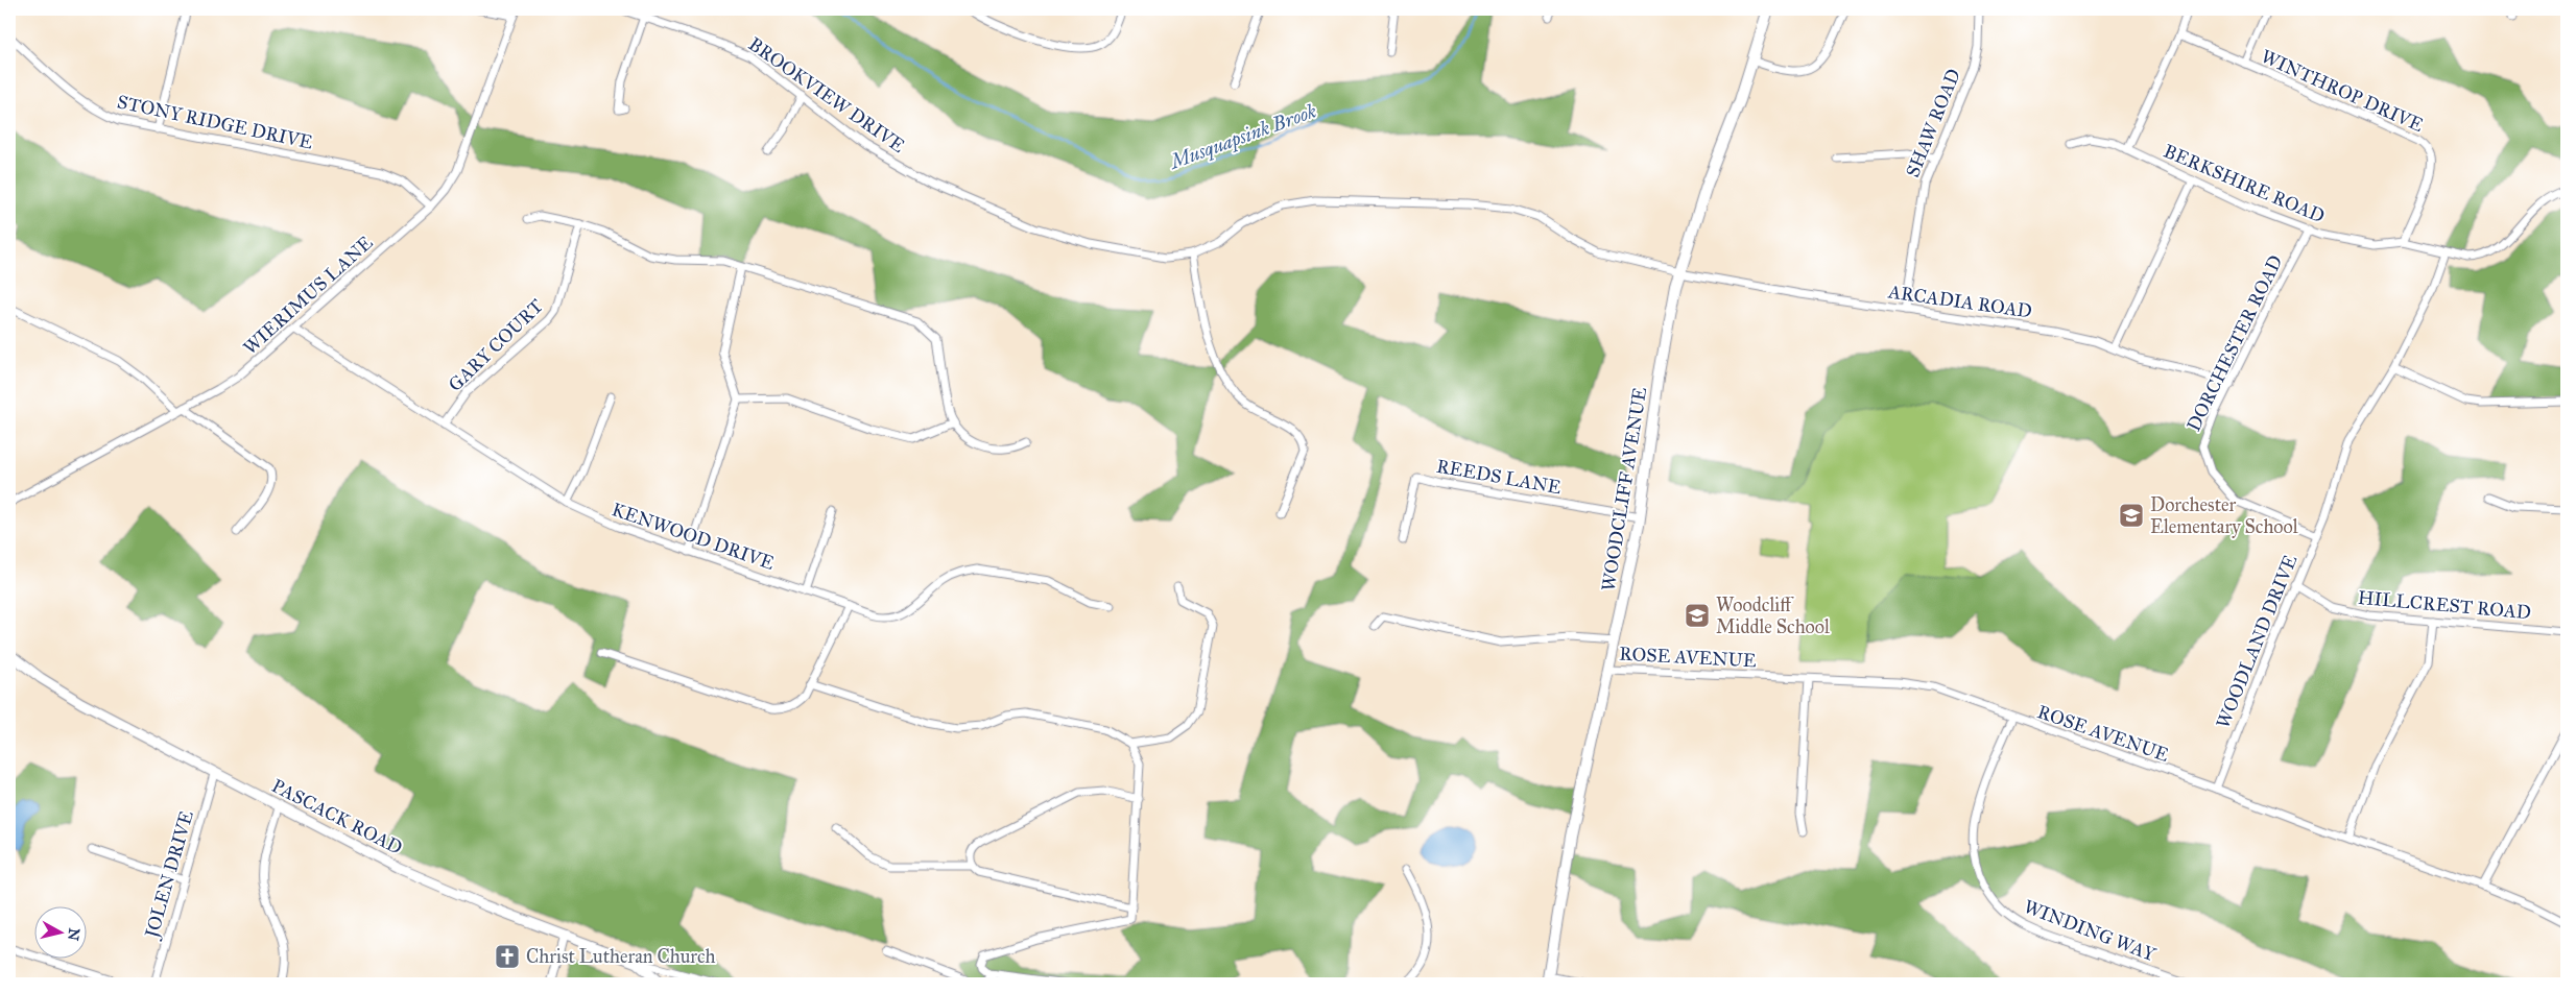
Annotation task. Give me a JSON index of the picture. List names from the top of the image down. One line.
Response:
{"streets":{"main road":["WOODCLIFF AVENUE"],"street":["WINTHROP DRIVE","BROOKVIEW DRIVE","STONY RIDGE DRIVE","SHAW ROAD","BERKSHIRE ROAD","WIERIMUS LANE","ARCADIA ROAD","DORCHESTER ROAD","GARY COURT","REEDS LANE","KENWOOD DRIVE","HILLCREST ROAD","WOODLAND DRIVE","ROSE AVENUE","PASCACK ROAD","JOLEN DRIVE","WINDING WAY"]},"crossings":[["WINTHROP DRIVE","BERKSHIRE ROAD"],["BROOKVIEW DRIVE","ARCADIA ROAD"],["BROOKVIEW DRIVE","WOODCLIFF AVENUE"],["STONY RIDGE DRIVE","WIERIMUS LANE"],["SHAW ROAD","ARCADIA ROAD"],["BERKSHIRE ROAD","DORCHESTER ROAD"],["BERKSHIRE ROAD","WOODLAND DRIVE"],["WIERIMUS LANE","KENWOOD DRIVE"],["ARCADIA ROAD","DORCHESTER ROAD"],["ARCADIA ROAD","WOODCLIFF AVENUE"],["DORCHESTER ROAD","WOODLAND DRIVE"],["GARY COURT","KENWOOD DRIVE"],["REEDS LANE","WOODCLIFF AVENUE"],["WOODCLIFF AVENUE","ROSE AVENUE"],["HILLCREST ROAD","WOODLAND DRIVE"],["WOODLAND DRIVE","ROSE AVENUE"],["ROSE AVENUE","WINDING WAY"],["PASCACK ROAD","JOLEN DRIVE"]],"water":["Musquapsink Brook"],"places":{"school or university":["Dorchester Elementary School","Woodcliff Middle School"],"church":["Christ Lutheran Church"]},"north":"right"}
